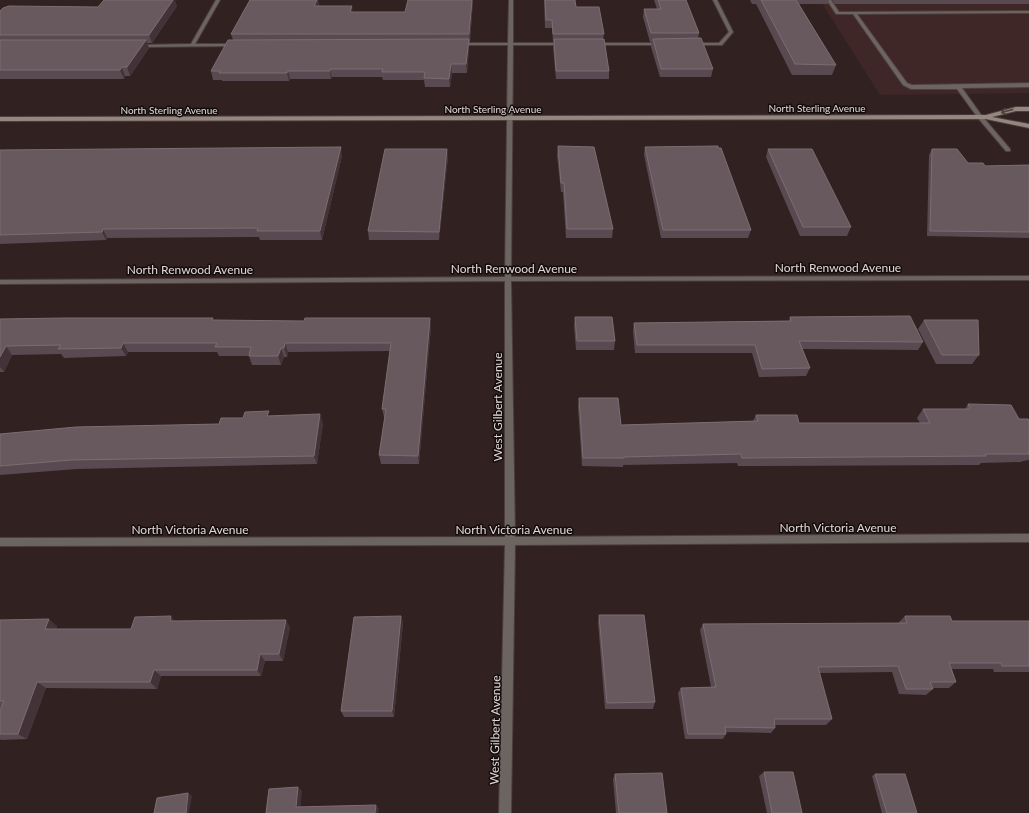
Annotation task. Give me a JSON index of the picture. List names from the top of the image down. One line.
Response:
{"streets":{"main road":["North Sterling Avenue"],"street":["North Renwood Avenue","West Gilbert Avenue","North Victoria Avenue"]},"crossings":[["North Sterling Avenue","West Gilbert Avenue"],["North Renwood Avenue","West Gilbert Avenue"],["West Gilbert Avenue","North Victoria Avenue"]]}
